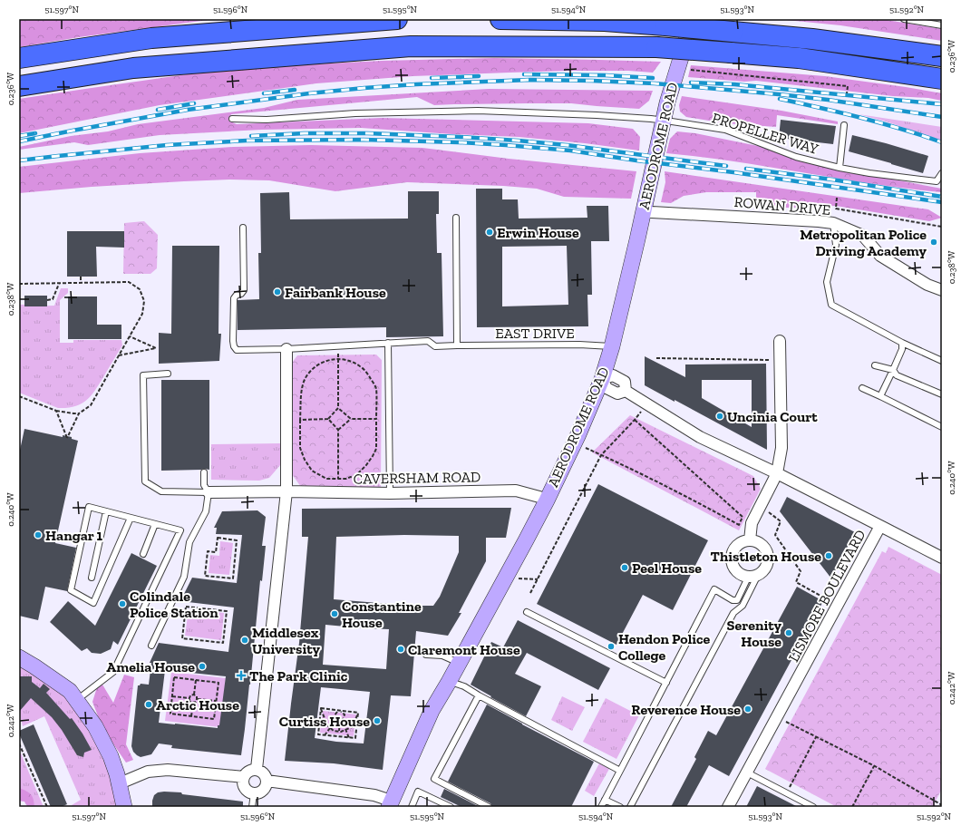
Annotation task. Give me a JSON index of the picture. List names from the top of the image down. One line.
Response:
{"streets":{"street":["AERODROME ROAD","ROWAN DRIVE","CAVERSHAM ROAD","LISMORE BOULEVARD"],"lane":["PROPELLER WAY","EAST DRIVE"]},"crossings":[["PROPELLER WAY","AERODROME ROAD"],["AERODROME ROAD","ROWAN DRIVE"],["AERODROME ROAD","EAST DRIVE"],["AERODROME ROAD","CAVERSHAM ROAD"],["AERODROME ROAD","LISMORE BOULEVARD"]],"places":{"other":["Erwin House","Metropolitan Police Driving Academy","Fairbank House","Uncinia Court","Hangar 1","Thistleton House","Peel House","Colindale Police Station","Constantine House","Serenity House","Middlesex University","Hendon Police College","Claremont House","Amelia House","Arctic House","Reverence House","Curtiss House"],"health":["The Park Clinic"]},"coordinates":["51.597°N","51.596°N","51.595°N","51.594°N","51.593°N","51.592°N","0.236°W","0.238°W","0.240°W","0.242°W"]}
